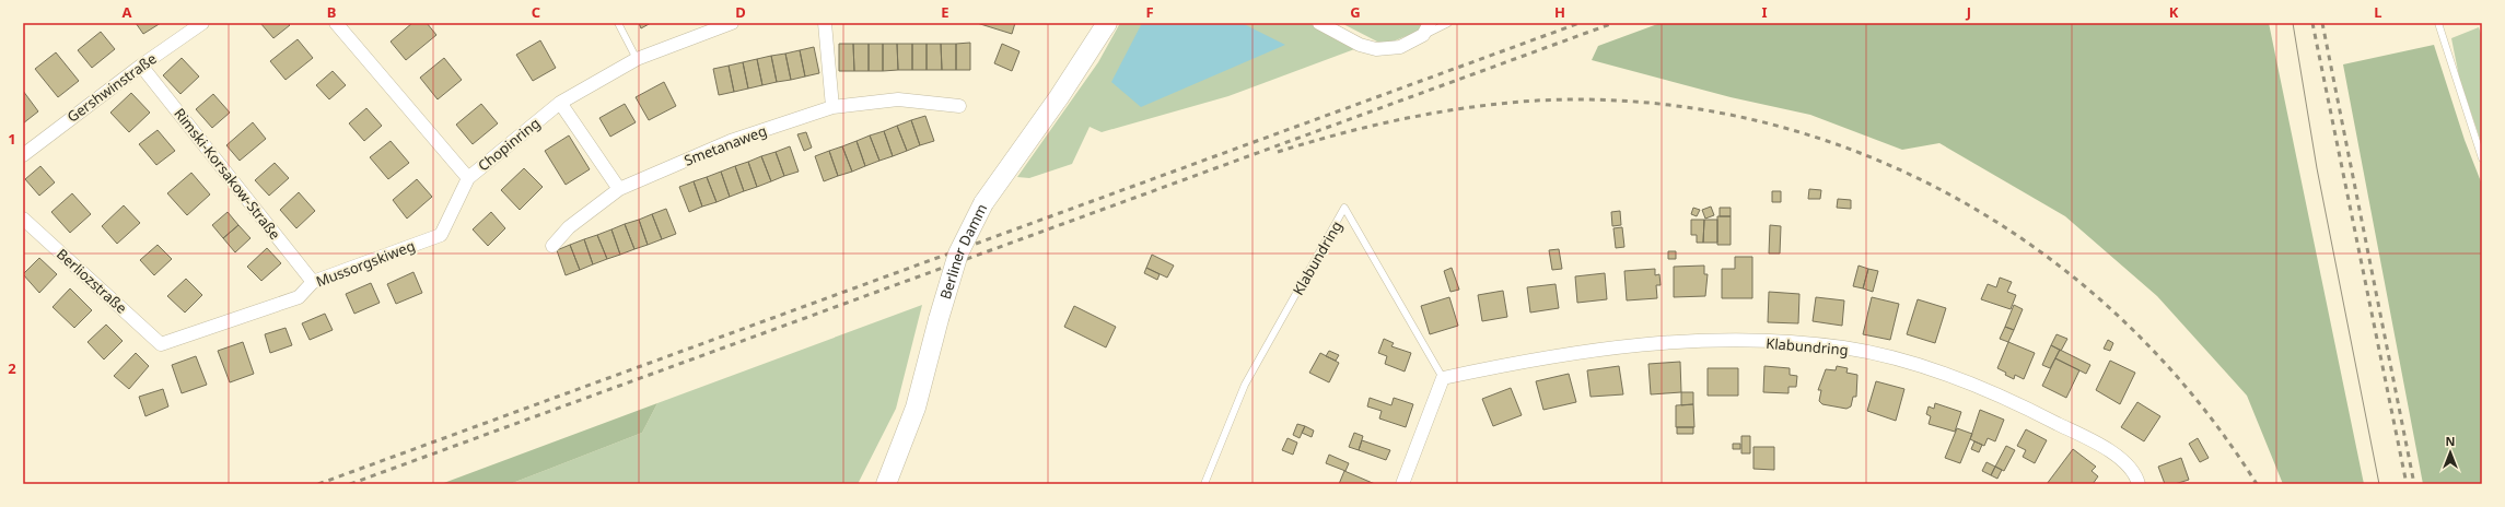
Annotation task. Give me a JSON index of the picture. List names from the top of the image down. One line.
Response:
{"streets":{"main road":["Berliner Damm"],"street":["Gershwinstraße","Chopinring","Smetanaweg","Rimski-Korsakow-Straße","Klabundring","Mussorgskiweg","Berliozstraße"]},"crossings":[["Gershwinstraße","Rimski-Korsakow-Straße"],["Chopinring","Mussorgskiweg"],["Rimski-Korsakow-Straße","Mussorgskiweg"],["Mussorgskiweg","Berliozstraße"]],"north":"top","grid":{"columns":["A","B","C","D","E","F","G","H","I","J","K","L"],"rows":["1","2"]}}
